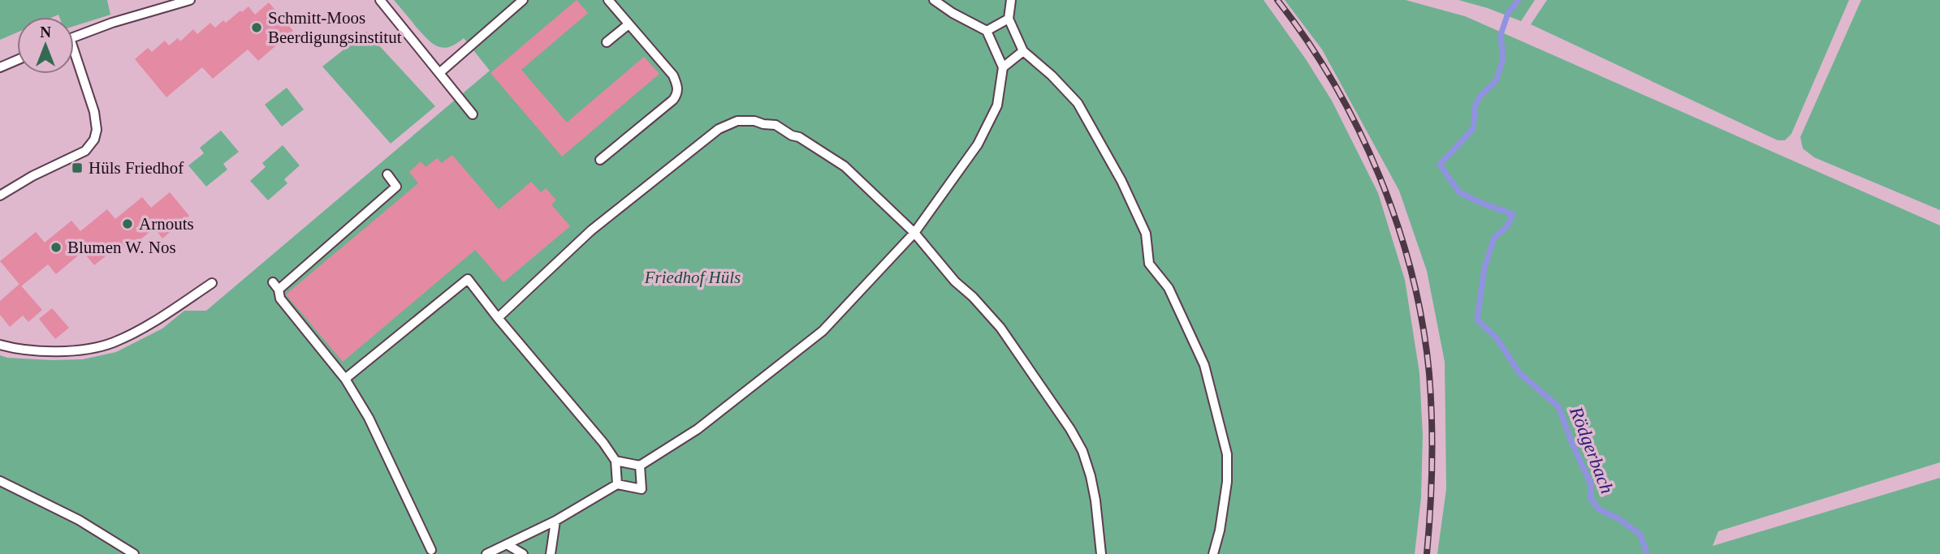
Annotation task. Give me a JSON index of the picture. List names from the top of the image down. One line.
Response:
{"water":["Rödgerbach"],"parks":["Friedhof Hüls"],"places":{"other":["Schmitt-Moos Beerdigungsinstitut","Arnouts","Blumen W. Nos"],"transit":["Hüls Friedhof"]},"north":"top"}
